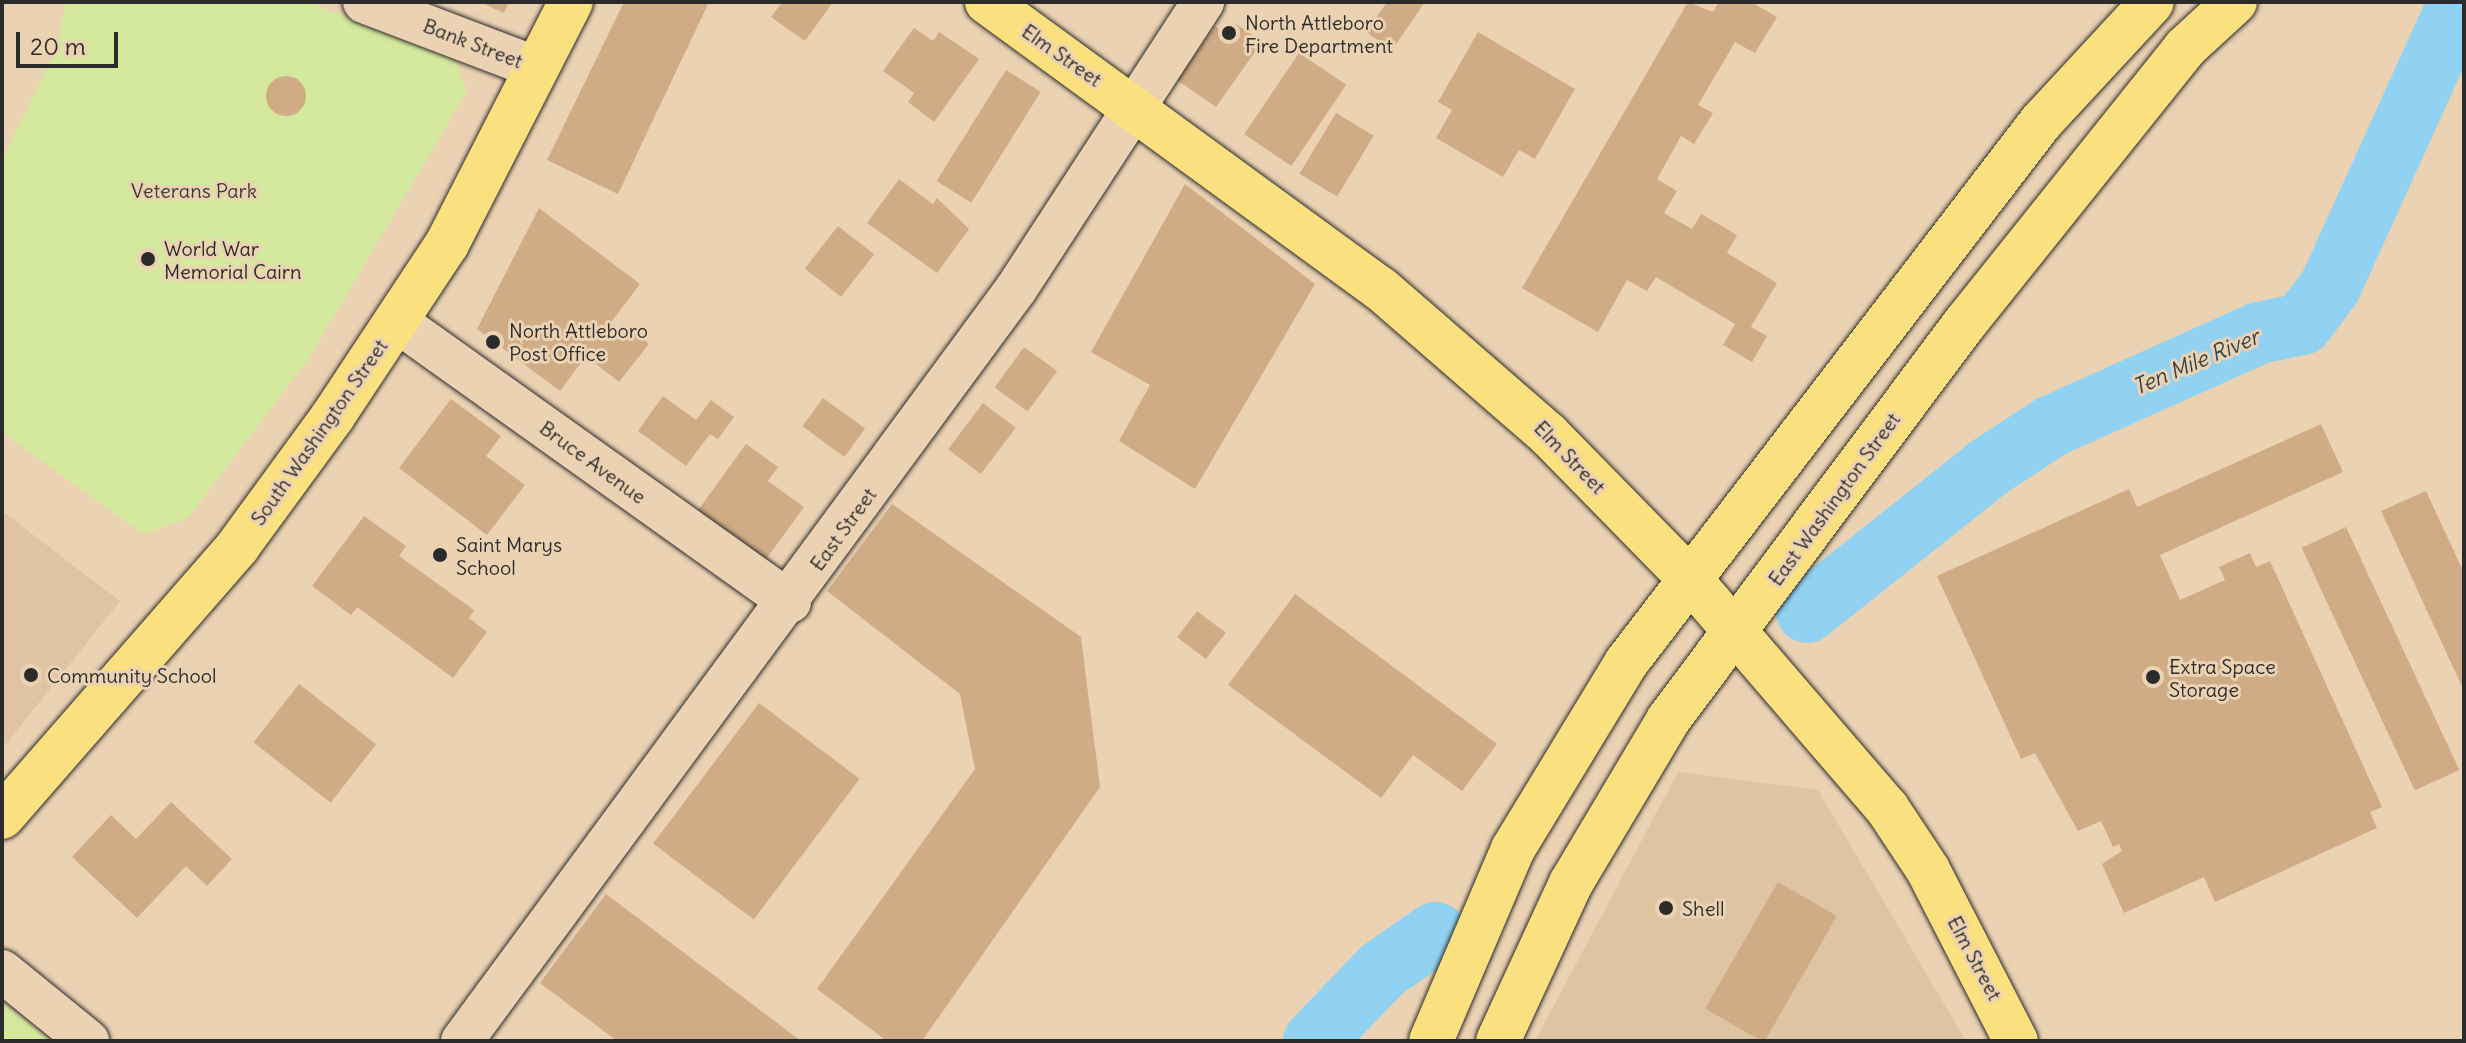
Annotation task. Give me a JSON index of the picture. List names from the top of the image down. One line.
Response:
{"streets":{"main road":["Elm Street","South Washington Street","East Washington Street"],"street":["Bank Street","Bruce Avenue","East Street"]},"crossings":[["Bank Street","South Washington Street"],["Elm Street","East Washington Street"],["Elm Street","East Street"],["South Washington Street","Bruce Avenue"],["Bruce Avenue","East Street"]],"water":["Ten Mile River"],"parks":["Veterans Park"],"places":["North Attleboro Fire Department","World War Memorial Cairn","North Attleboro Post Office","Saint Marys School","Community School","Extra Space Storage","Shell"],"scale_bar":"20 m"}
